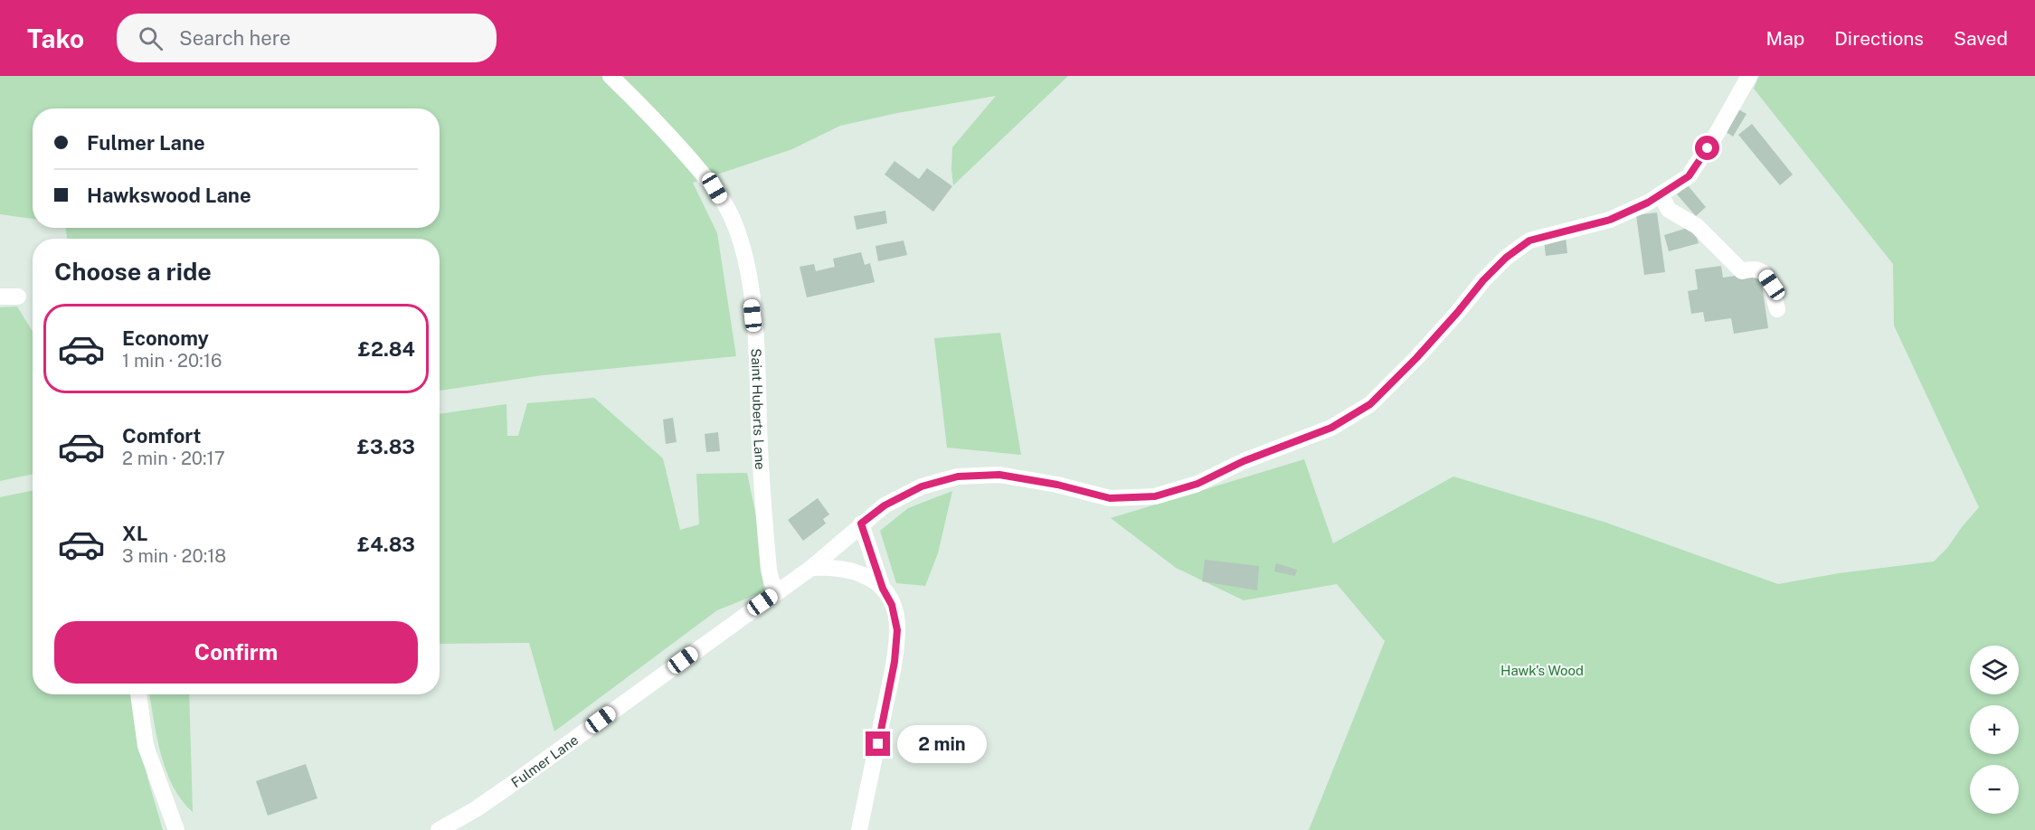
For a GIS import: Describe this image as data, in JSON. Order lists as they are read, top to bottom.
{
  "streets": {
    "street": ["Saint Huberts Lane", "Fulmer Lane"]
  },
  "crossings": [
    ["Saint Huberts Lane", "Fulmer Lane"]
  ],
  "parks": ["Hawk's Wood"],
  "page": {
    "header": "Tako",
    "search": "Search here",
    "nav": ["Map", "Directions", "Saved"],
    "banner": ["Fulmer Lane", "Hawkswood Lane"],
    "heading": "Choose a ride",
    "list": [
      {
        "name": "Economy",
        "note": "1 min · 20:16",
        "value": "£2.84"
      },
      {
        "name": "Comfort",
        "note": "2 min · 20:17",
        "value": "£3.83"
      },
      {
        "name": "XL",
        "note": "3 min · 20:18",
        "value": "£4.83"
      }
    ],
    "buttons": "Confirm",
    "map_buttons": ["+", "−"],
    "bubble": "2 min"
  }
}
